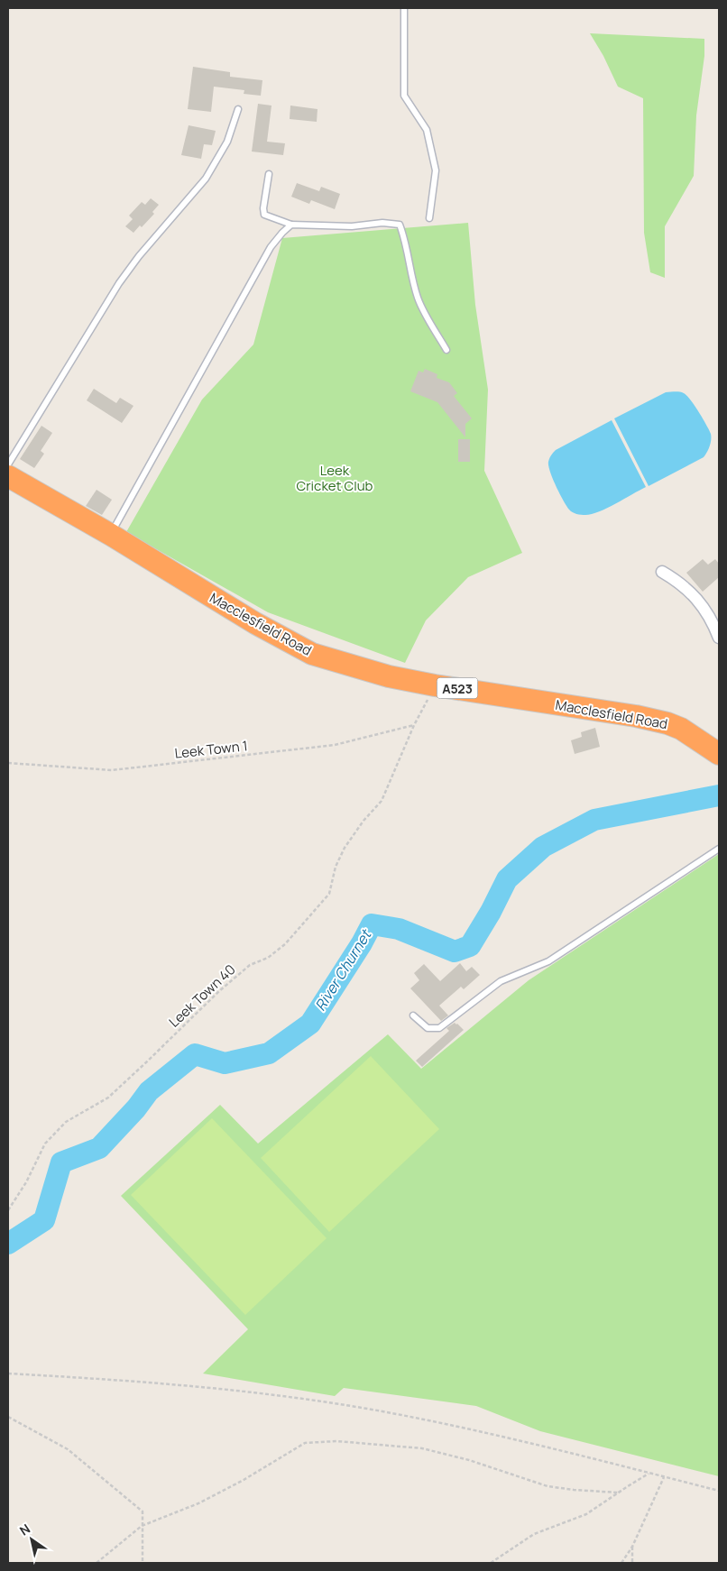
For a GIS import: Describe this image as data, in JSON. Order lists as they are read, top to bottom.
{
  "streets": {
    "highway": ["Macclesfield Road", "A523"],
    "path": ["Leek Town 1", "Leek Town 40"]
  },
  "crossings": [
    ["Macclesfield Road", "Leek Town 40"],
    ["Leek Town 1", "Leek Town 40"]
  ],
  "water": ["River Churnet"],
  "parks": ["Leek Cricket Club"],
  "north": "top left"
}
